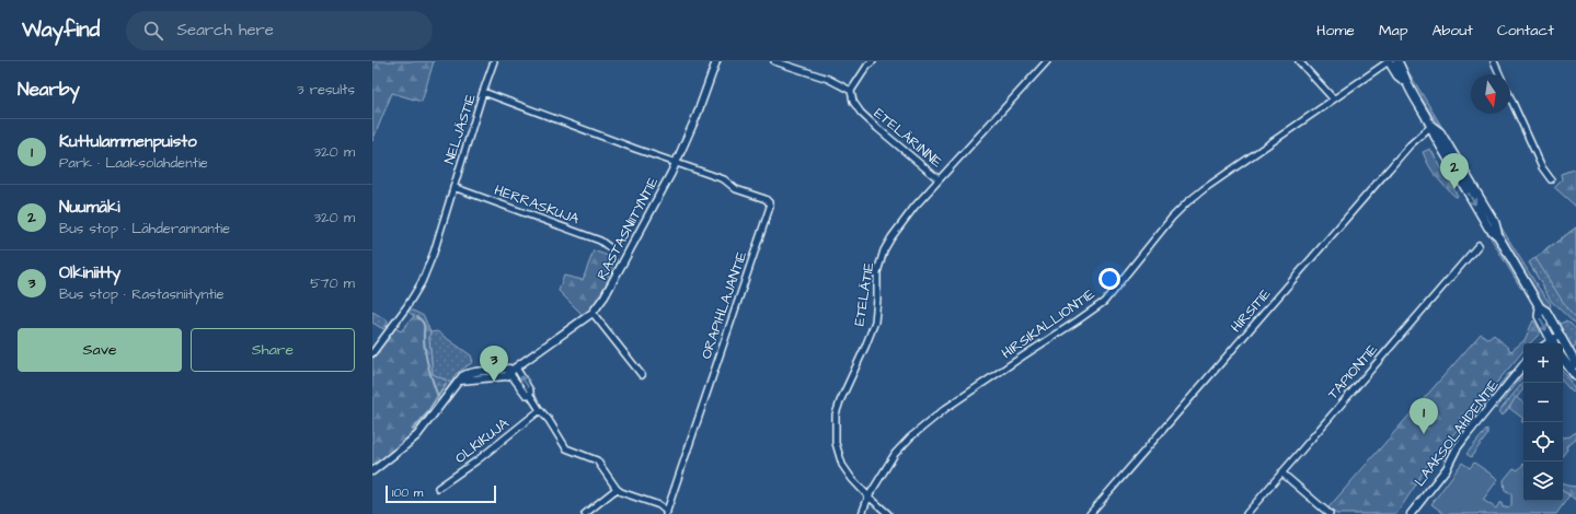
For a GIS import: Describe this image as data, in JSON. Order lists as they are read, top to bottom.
{
  "streets": {
    "street": [
      "NELJÄSTIE",
      "ETELÄRINNE",
      "HERRASKUJA",
      "RASTASNIITYNTIE",
      "ETELÄTIE",
      "ORAPIHLAJANTIE",
      "HIRSITIE",
      "HIRSIKALLIONTIE",
      "TAPIONTIE",
      "LAAKSOLAHDENTIE",
      "OLKIKUJA"
    ]
  },
  "crossings": [
    ["NELJÄSTIE", "HERRASKUJA"],
    ["NELJÄSTIE", "RASTASNIITYNTIE"],
    ["NELJÄSTIE", "ORAPIHLAJANTIE"],
    ["ETELÄRINNE", "ETELÄTIE"],
    ["RASTASNIITYNTIE", "ORAPIHLAJANTIE"],
    ["ETELÄTIE", "HIRSIKALLIONTIE"]
  ],
  "scale_bar": "100 m",
  "north": "bottom",
  "page": {
    "header": "Wayfind",
    "search": "Search here",
    "nav": [
      "Home",
      "Map",
      "About",
      "Contact"
    ],
    "heading": ["Nearby", "3 results"],
    "list": [
      {
        "mark": "1",
        "name": "Kuttulammenpuisto",
        "note": "Park · Laaksolahdentie",
        "value": "320 m"
      },
      {
        "mark": "2",
        "name": "Nuumäki",
        "note": "Bus stop · Lähderannantie",
        "value": "320 m"
      },
      {
        "mark": "3",
        "name": "Olkiniitty",
        "note": "Bus stop · Rastasniityntie",
        "value": "570 m"
      }
    ],
    "pins": ["2", "3", "1"],
    "buttons": ["Save", "Share"],
    "map_buttons": ["+", "−"],
    "scale": "100 m"
  }
}
